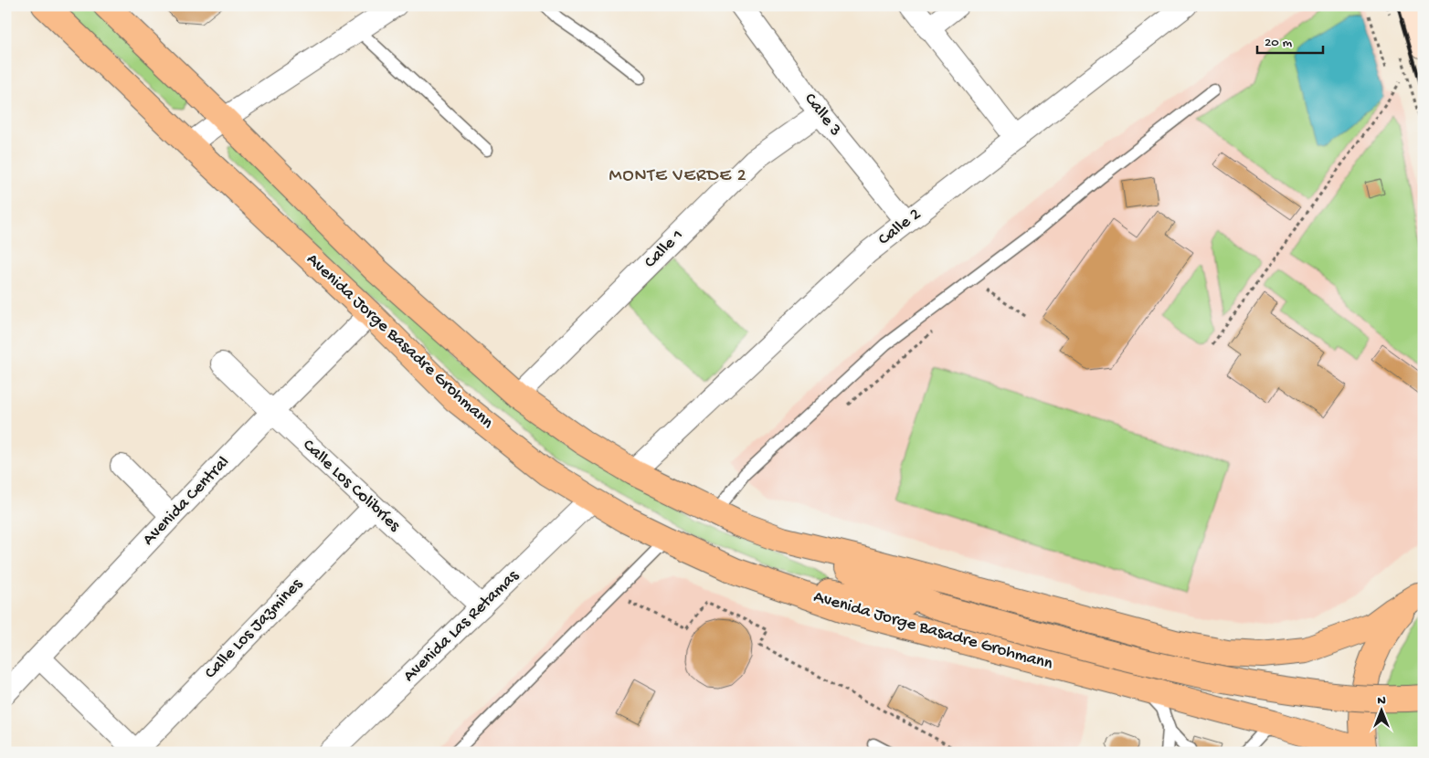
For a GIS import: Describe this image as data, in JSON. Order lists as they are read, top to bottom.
{
  "streets": {
    "highway": ["Avenida Jorge Basadre Grohmann"],
    "street": [
      "Calle 3",
      "Calle 2",
      "Calle 1",
      "Calle Los Colibríes",
      "Avenida Central",
      "Avenida Las Retamas",
      "Calle Los Jazmines"
    ]
  },
  "crossings": [
    ["Calle 3", "Calle 2"],
    ["Calle 3", "Calle 1"],
    ["Avenida Jorge Basadre Grohmann", "Avenida Central"],
    ["Avenida Jorge Basadre Grohmann", "Avenida Las Retamas"],
    ["Calle Los Colibríes", "Avenida Central"],
    ["Calle Los Colibríes", "Avenida Las Retamas"],
    ["Calle Los Colibríes", "Calle Los Jazmines"]
  ],
  "districts": ["MONTE VERDE 2"],
  "scale_bar": "20 m",
  "north": "top"
}
